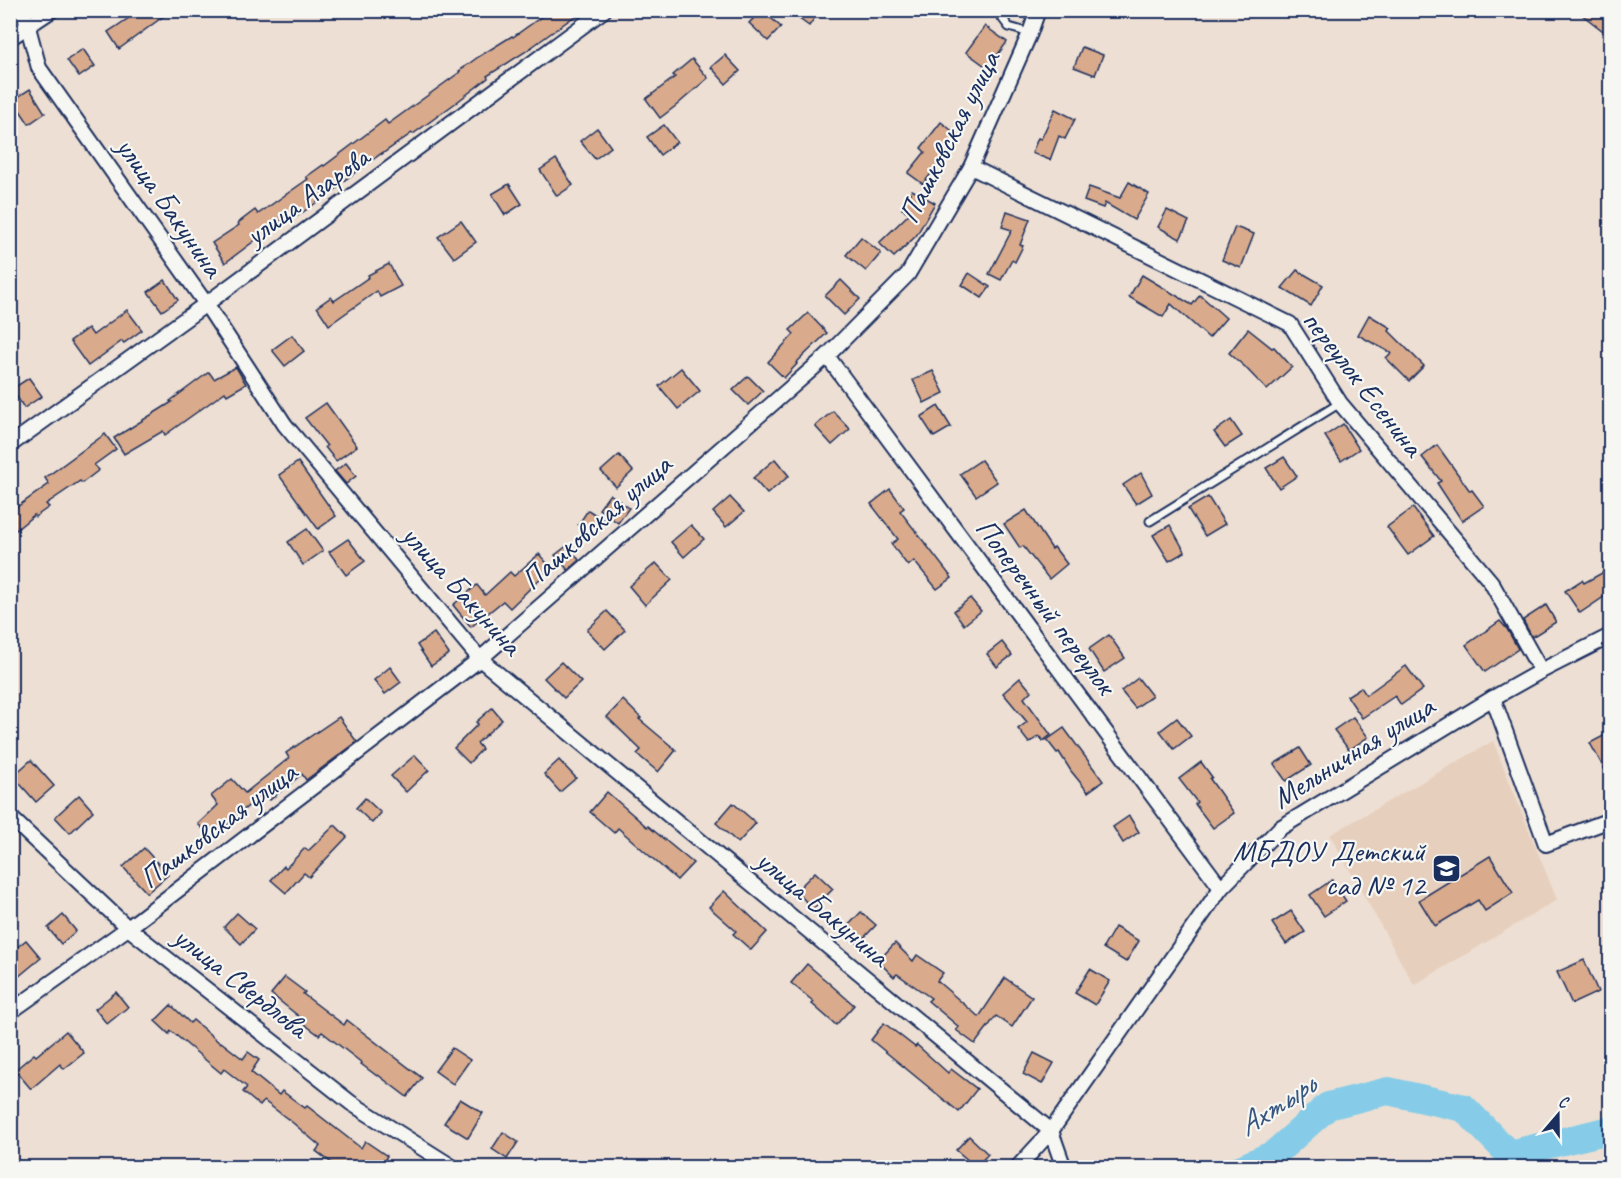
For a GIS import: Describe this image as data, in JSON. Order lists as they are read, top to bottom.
{
  "streets": {
    "street": [
      "Пашковская улица",
      "улица Азарова",
      "улица Бакунина",
      "переулок Есенина",
      "Поперечный переулок",
      "Мельничная улица",
      "улица Свердлова"
    ]
  },
  "crossings": [
    ["Пашковская улица", "улица Бакунина"],
    ["Пашковская улица", "переулок Есенина"],
    ["Пашковская улица", "Поперечный переулок"],
    ["Пашковская улица", "улица Свердлова"],
    ["улица Азарова", "улица Бакунина"],
    ["улица Бакунина", "Мельничная улица"],
    ["переулок Есенина", "Мельничная улица"],
    ["Поперечный переулок", "Мельничная улица"]
  ],
  "water": ["Ахтырь"],
  "places": {
    "school or university": ["МБДОУ Детский сад № 12"]
  },
  "north": "top"
}
